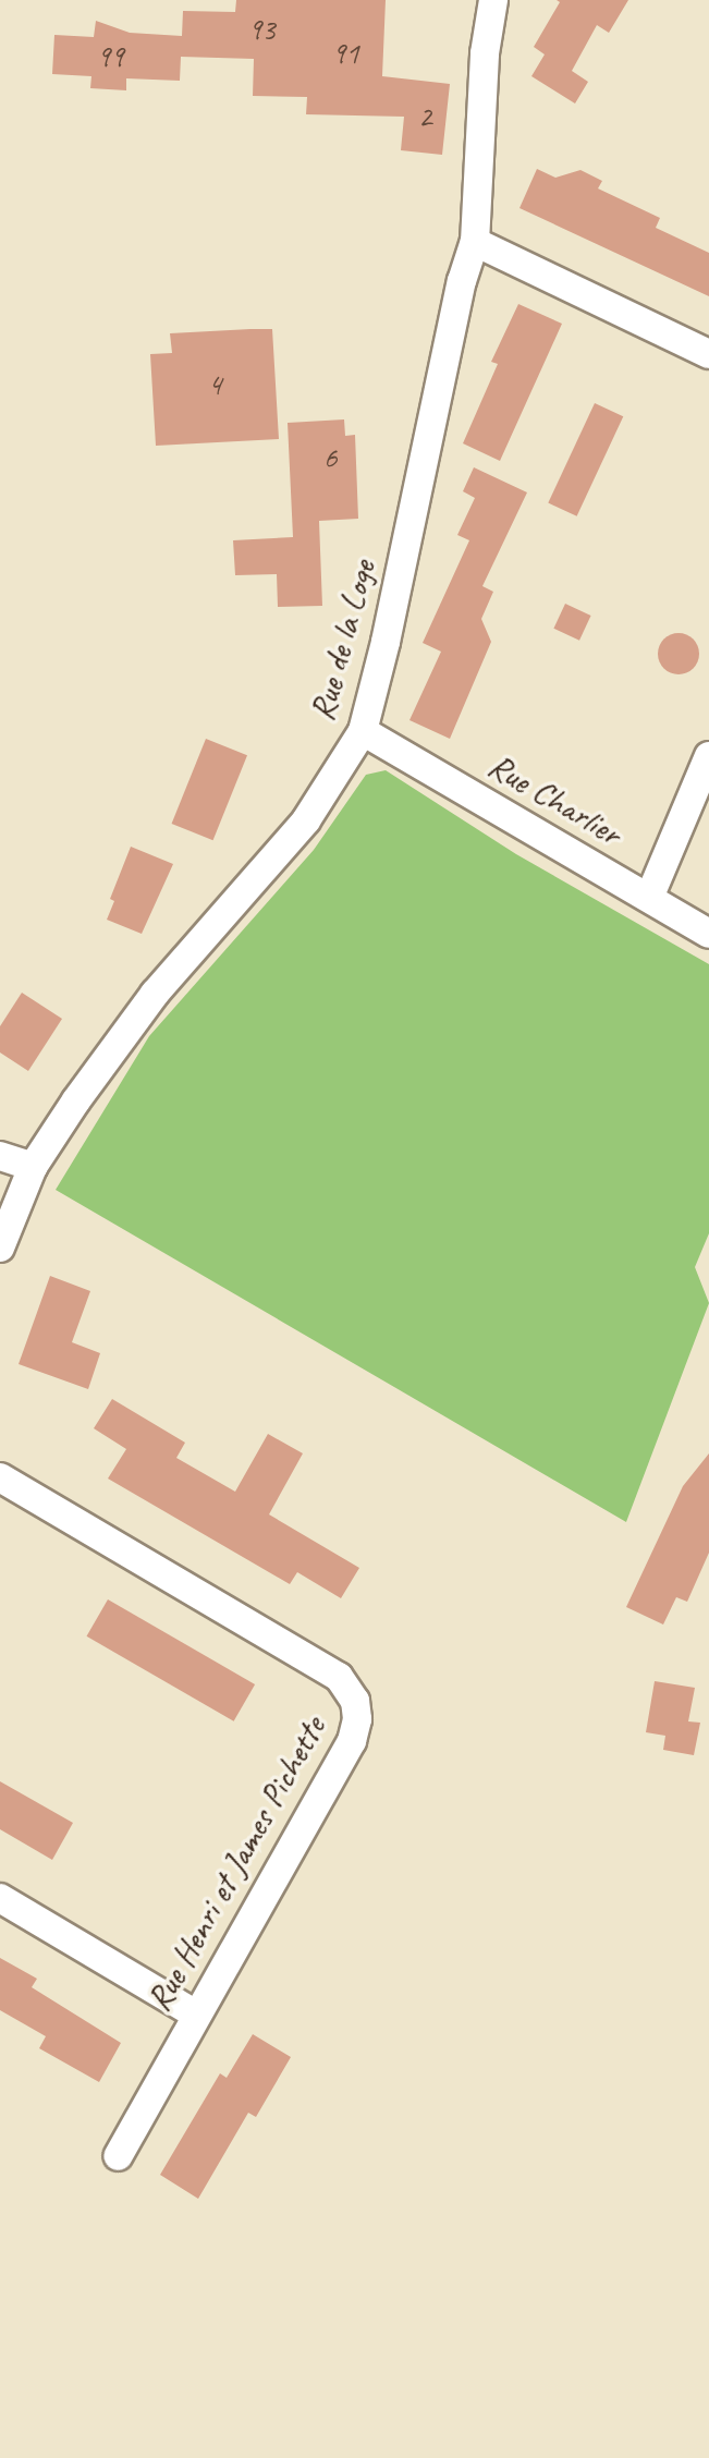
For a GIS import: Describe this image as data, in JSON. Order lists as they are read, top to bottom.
{
  "streets": {
    "street": ["Rue de la Loge", "Rue Charlier", "Rue Henri et James Pichette"]
  },
  "crossings": [
    ["Rue de la Loge", "Rue Charlier"]
  ],
  "house_numbers": [
    "93",
    "91",
    "99",
    "2",
    "4",
    "6"
  ]
}
